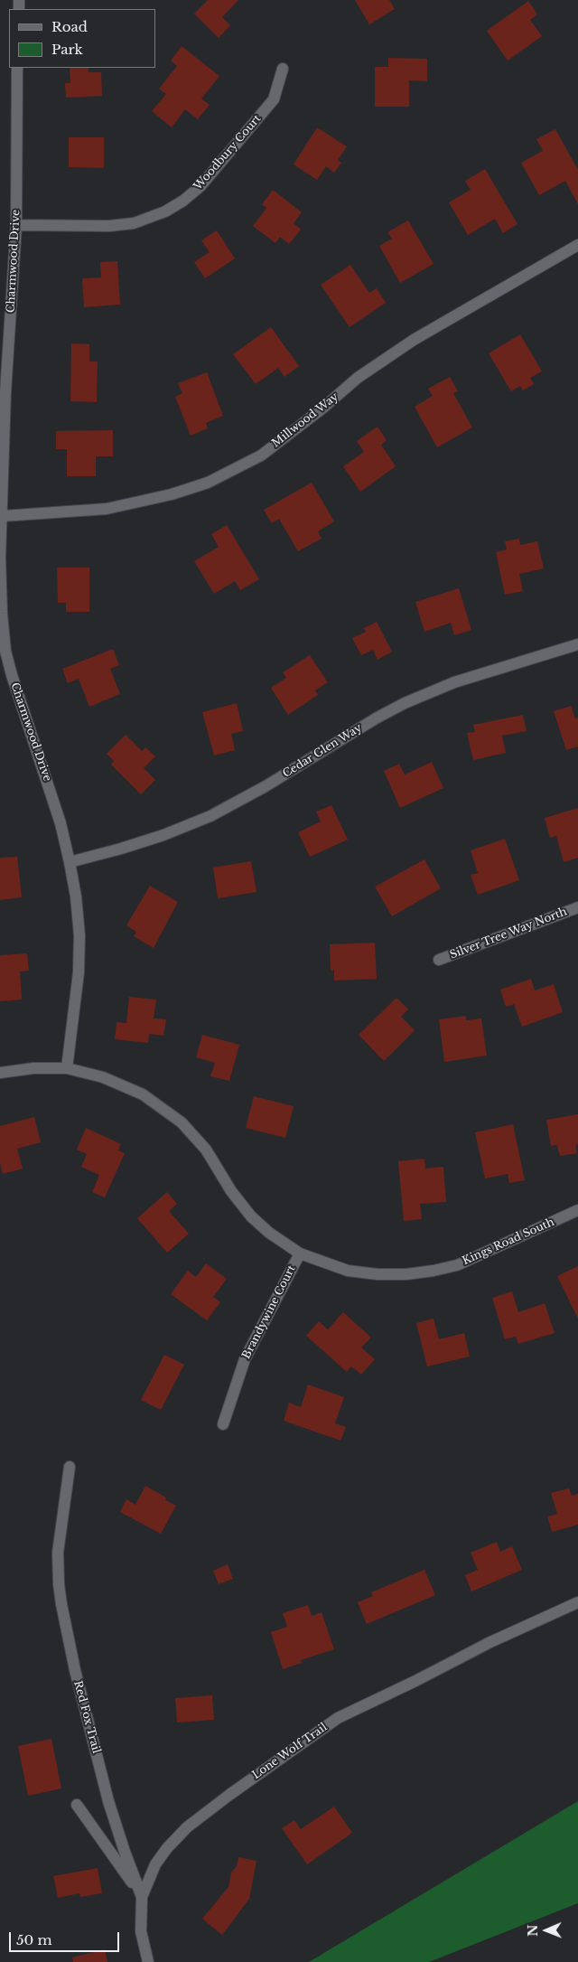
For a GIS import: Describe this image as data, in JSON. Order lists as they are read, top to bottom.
{
  "streets": {
    "street": [
      "Woodbury Court",
      "Charmwood Drive",
      "Millwood Way",
      "Cedar Glen Way",
      "Silver Tree Way North",
      "Kings Road South",
      "Brandywine Court",
      "Red Fox Trail",
      "Lone Wolf Trail"
    ]
  },
  "crossings": [
    ["Woodbury Court", "Charmwood Drive"],
    ["Charmwood Drive", "Millwood Way"],
    ["Charmwood Drive", "Cedar Glen Way"],
    ["Charmwood Drive", "Kings Road South"],
    ["Kings Road South", "Brandywine Court"],
    ["Red Fox Trail", "Lone Wolf Trail"]
  ],
  "legend": ["Road", "Park"],
  "scale_bar": "50 m",
  "north": "left"
}
